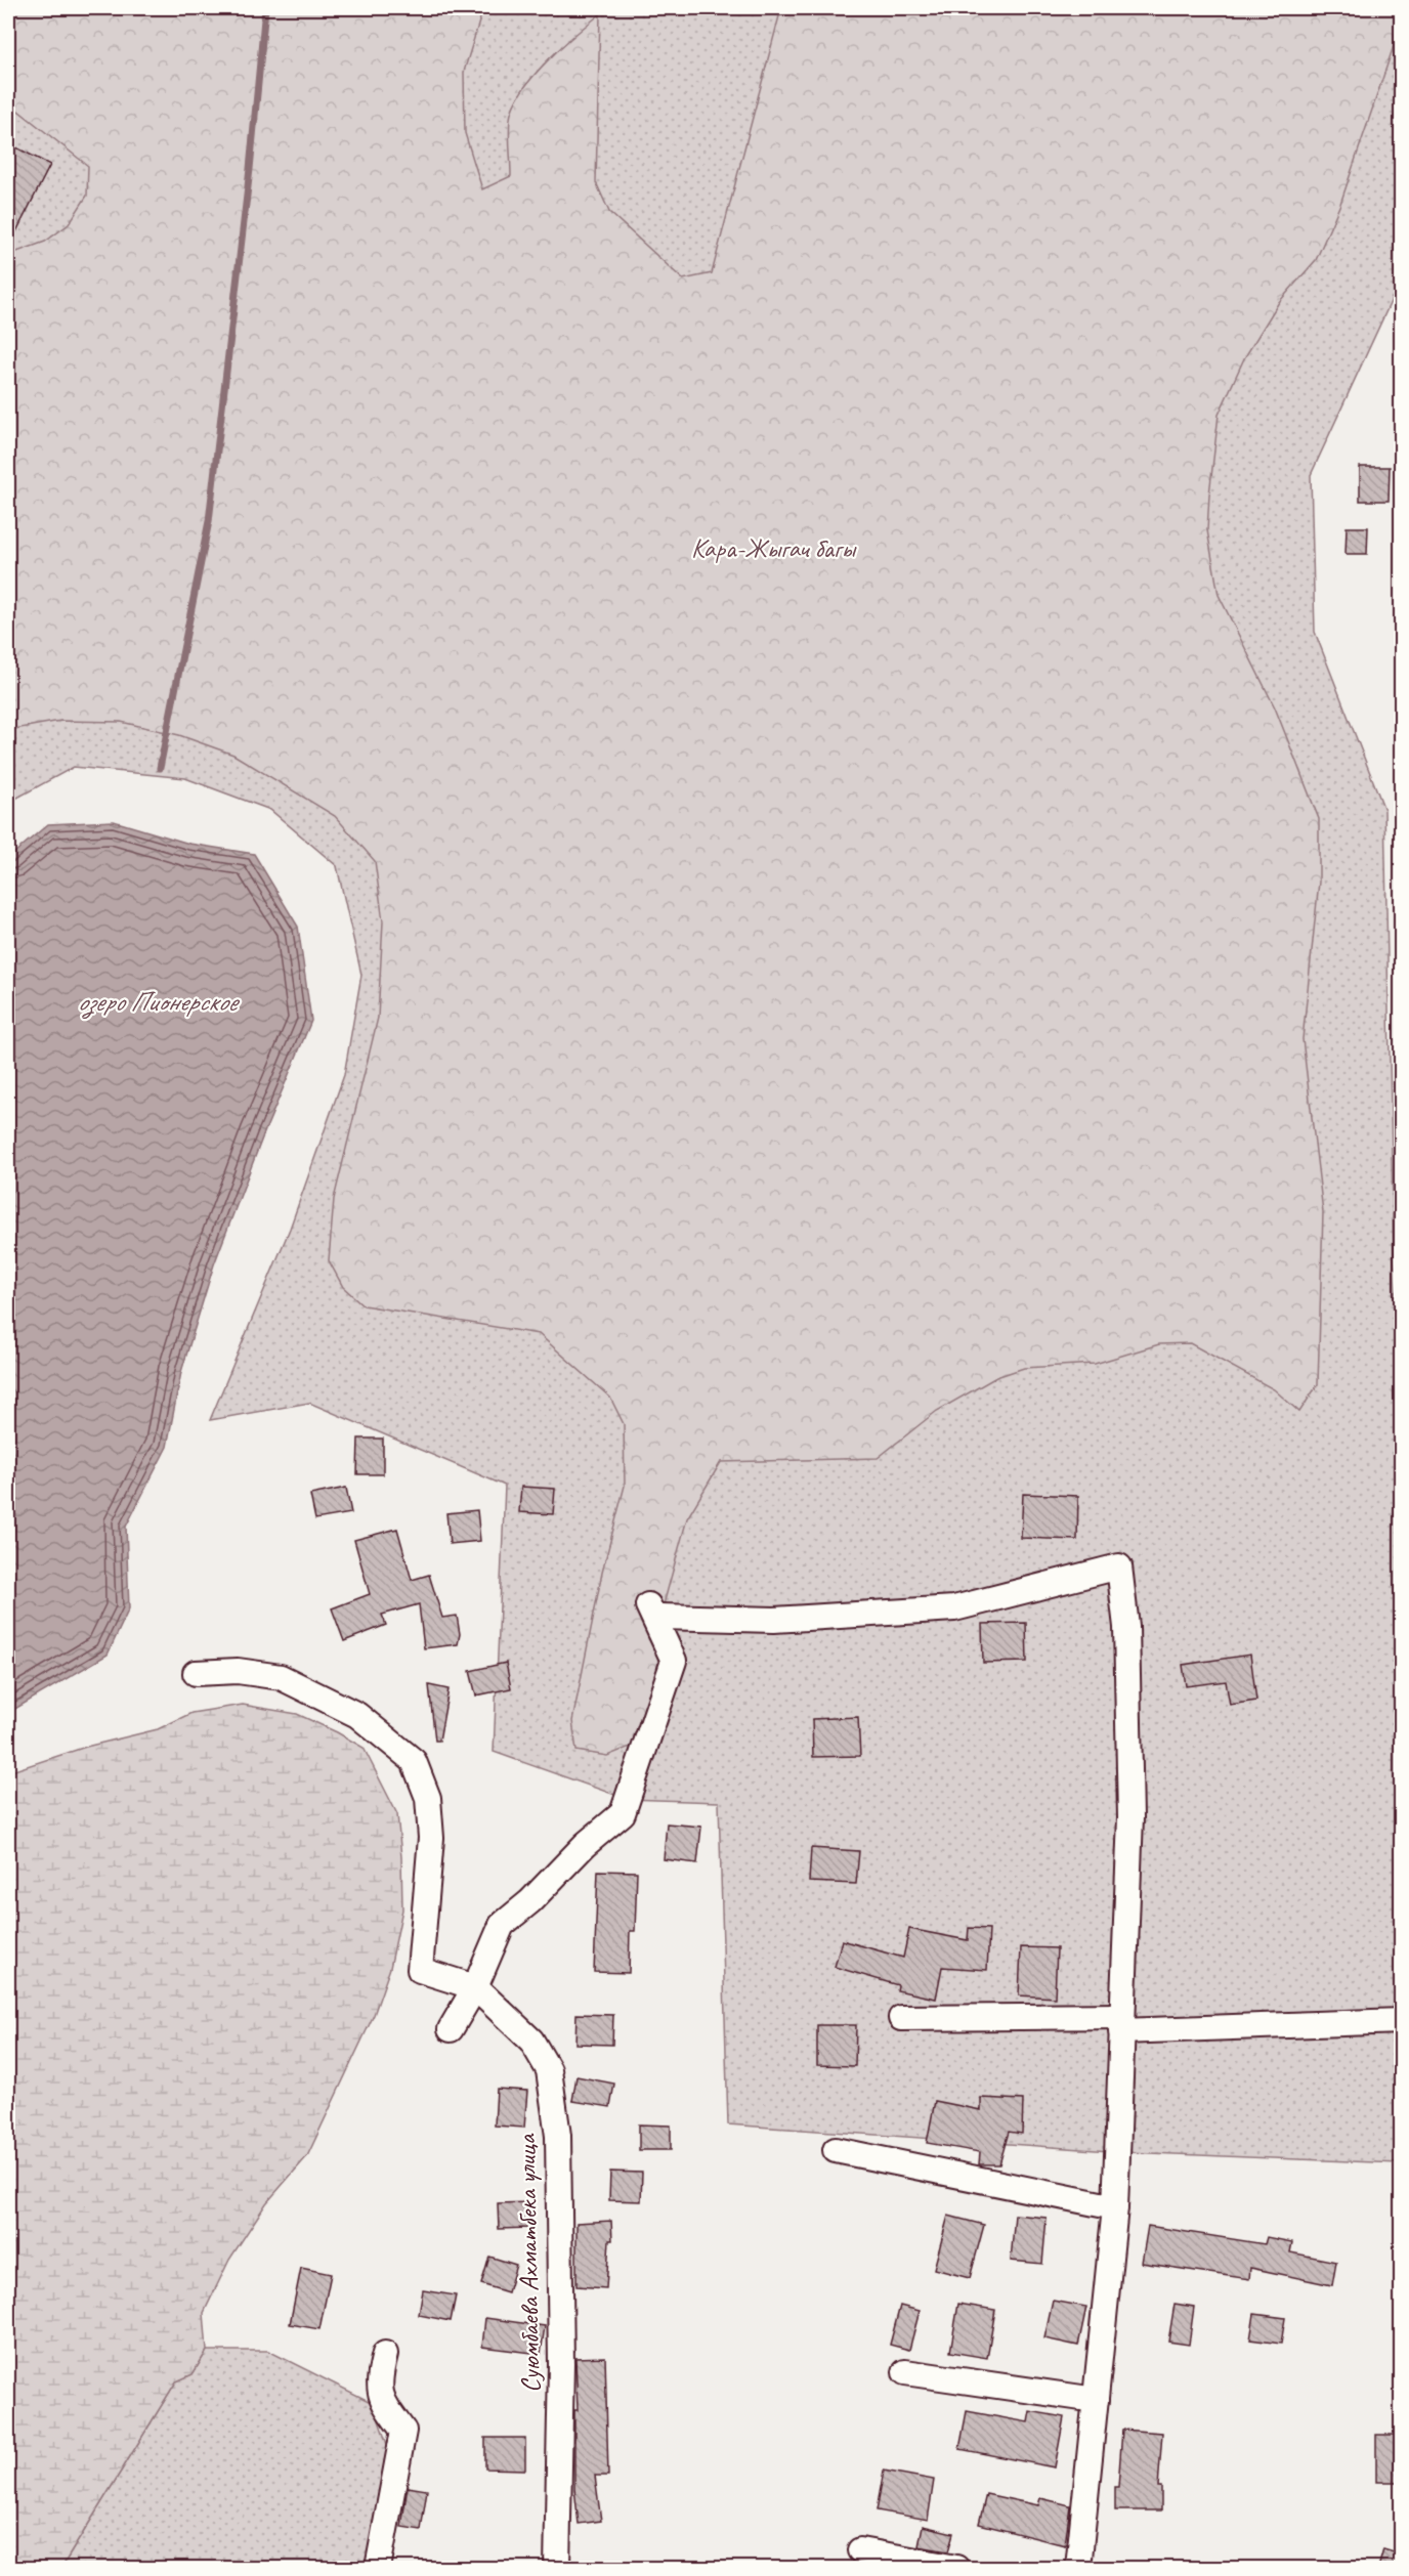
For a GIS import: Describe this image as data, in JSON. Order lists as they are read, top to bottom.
{
  "streets": {
    "street": ["Суюмбаева Ахматбека улица"]
  },
  "water": ["озеро Пионерское"],
  "parks": ["Кара-Жыгач багы"]
}
